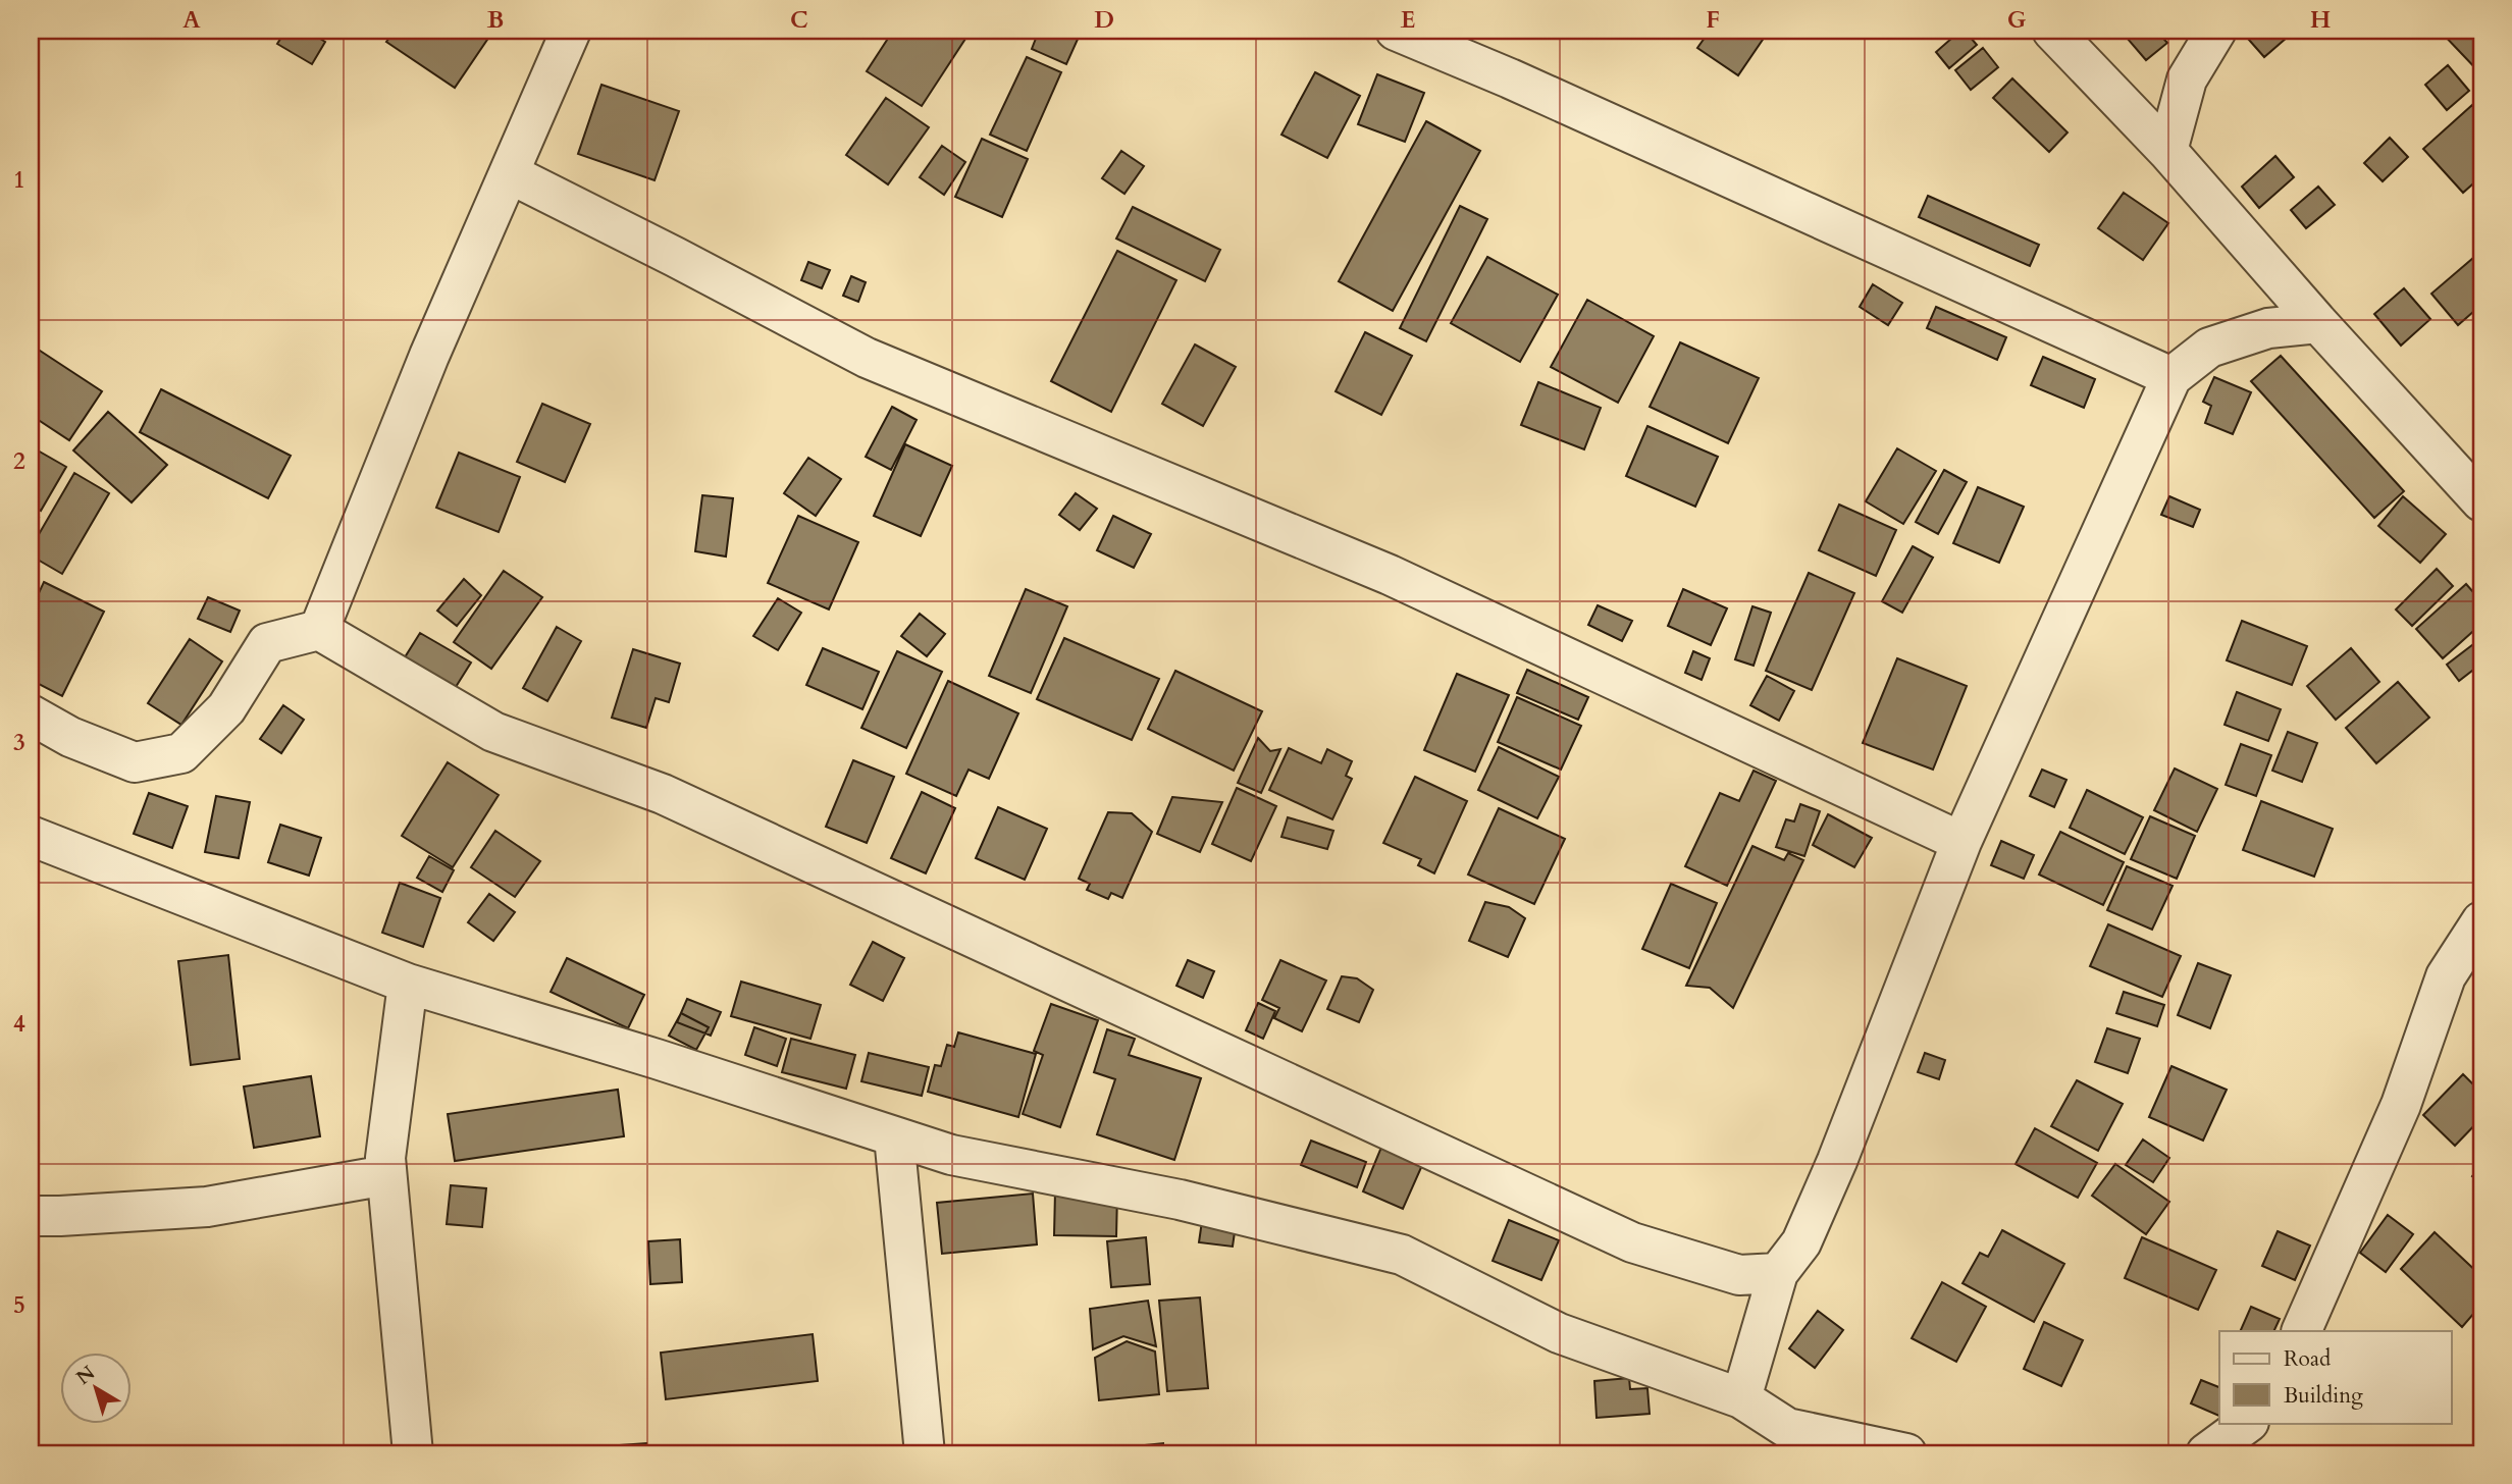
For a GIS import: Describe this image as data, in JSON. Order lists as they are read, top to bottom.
{
  "legend": ["Road", "Building"],
  "north": "top left",
  "grid": {
    "columns": [
      "A",
      "B",
      "C",
      "D",
      "E",
      "F",
      "G",
      "H"
    ],
    "rows": [
      "1",
      "2",
      "3",
      "4",
      "5"
    ]
  }
}
